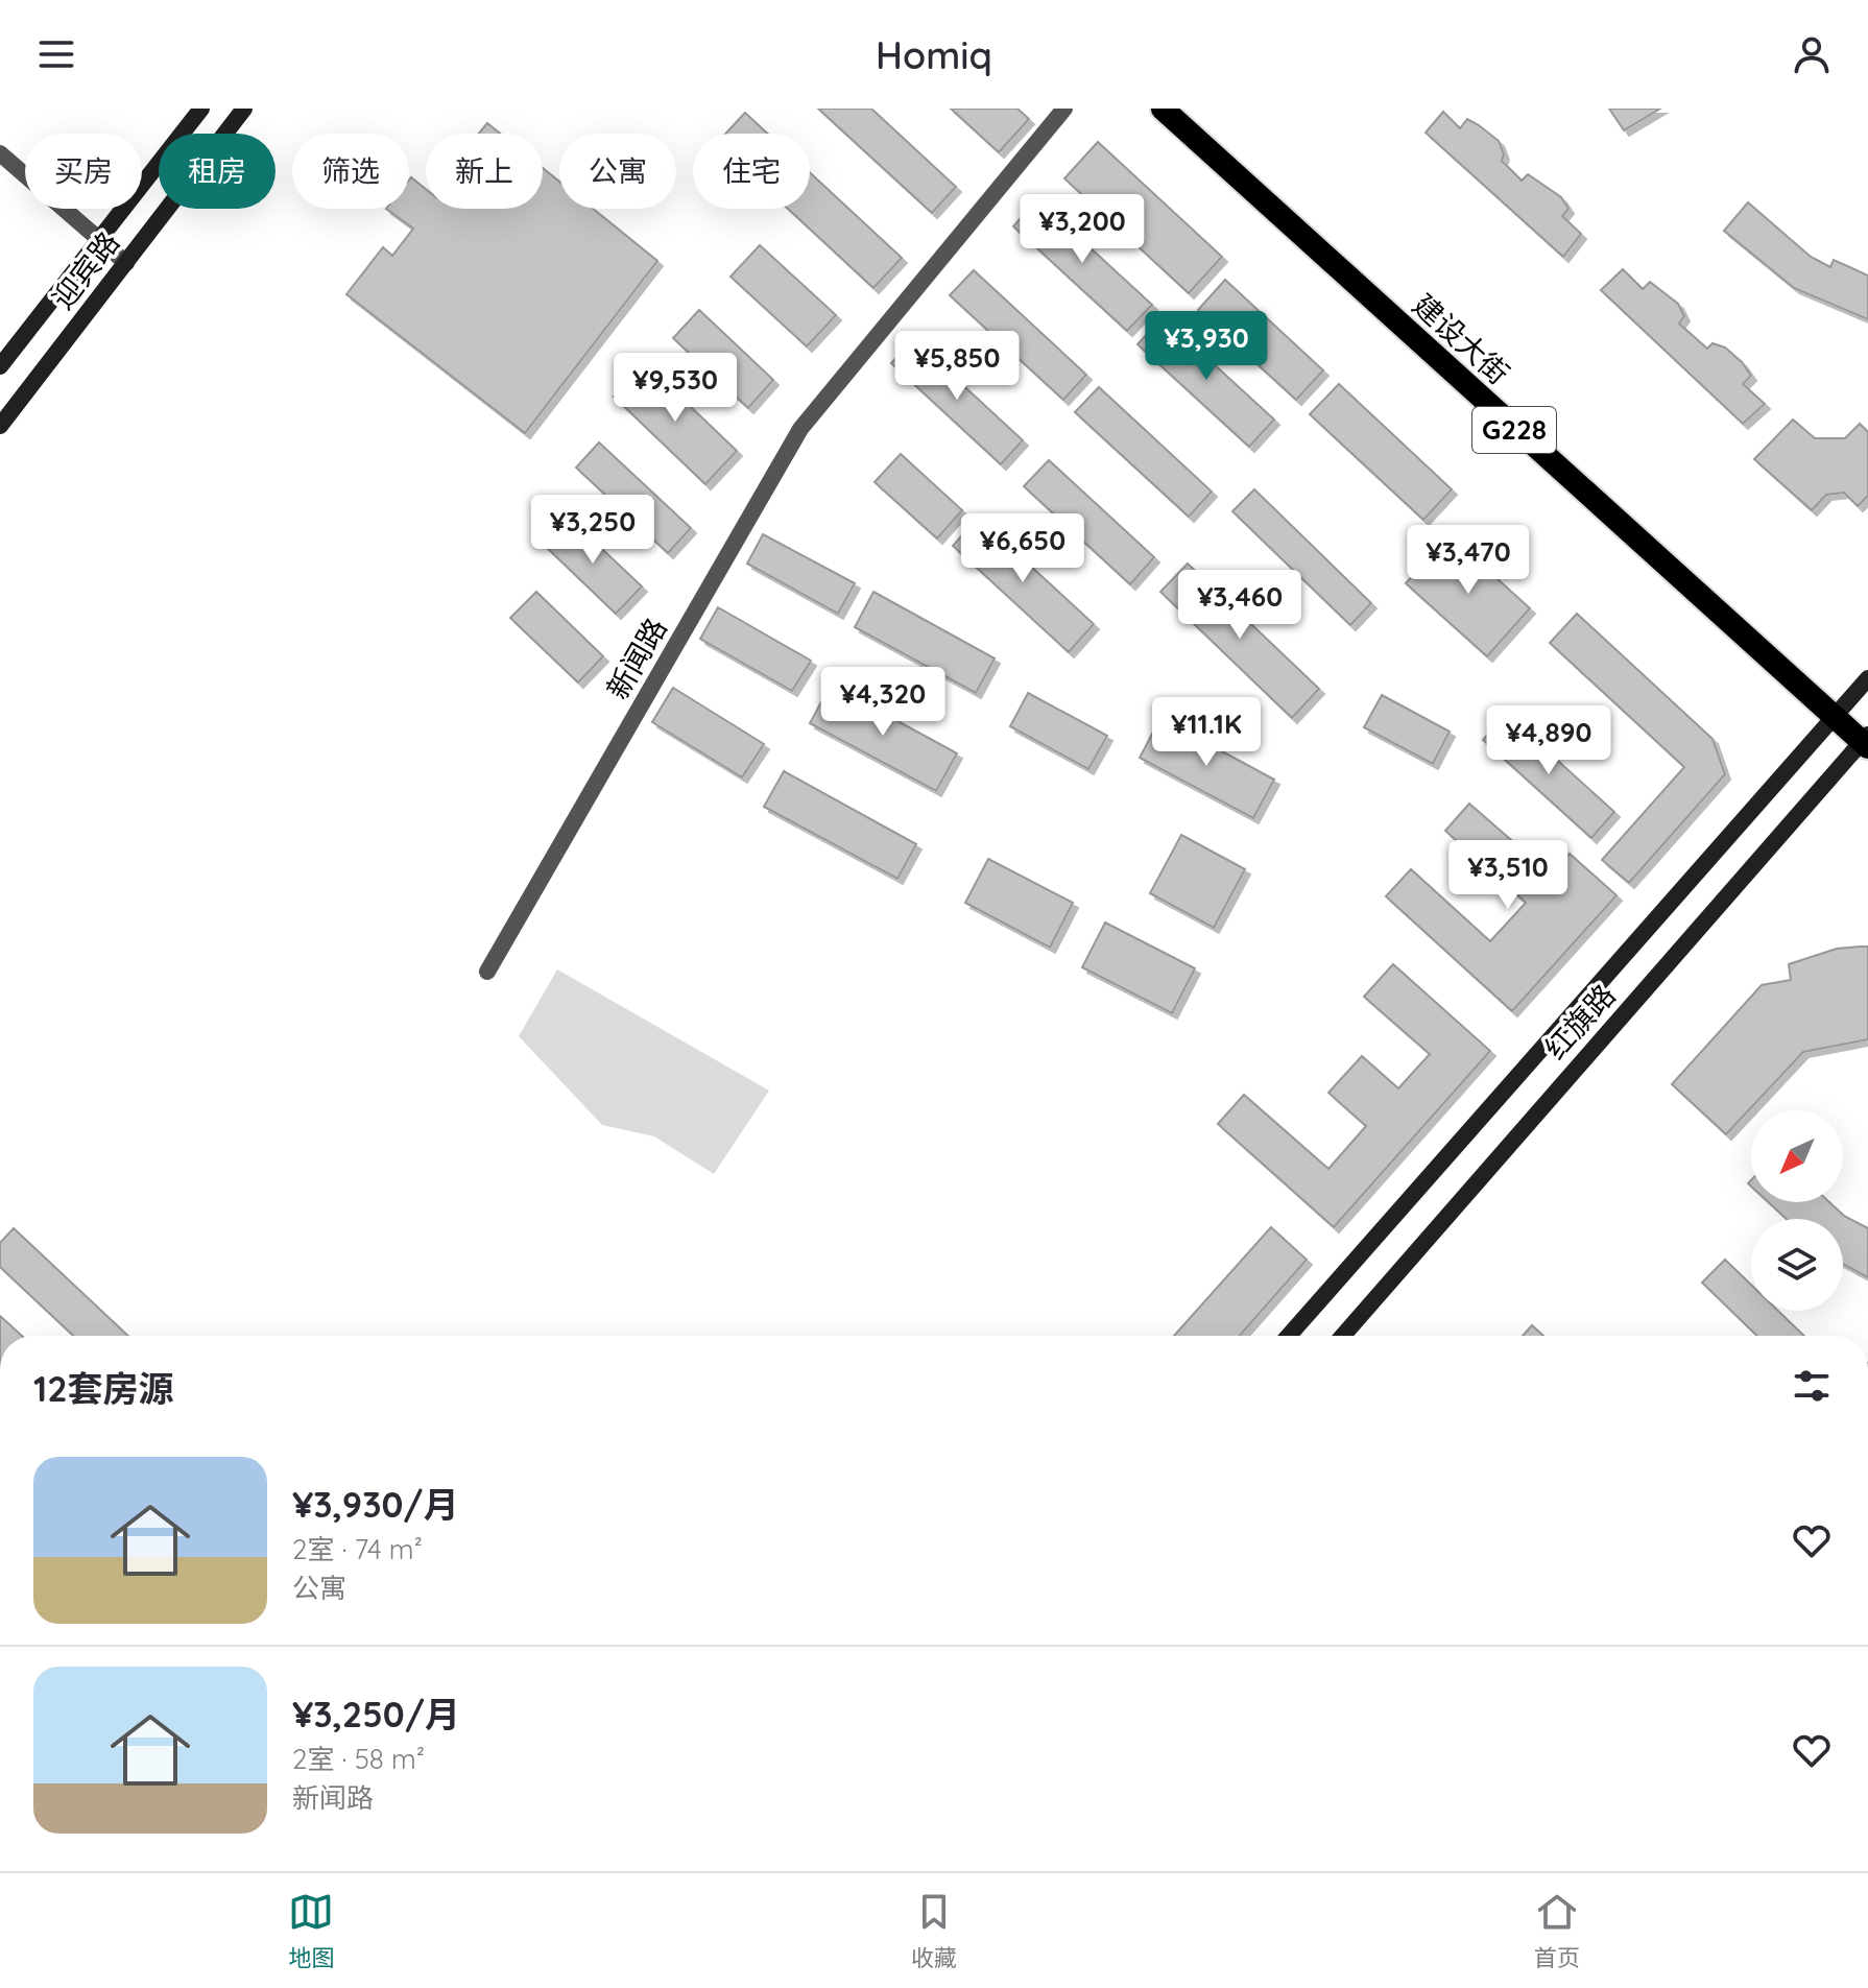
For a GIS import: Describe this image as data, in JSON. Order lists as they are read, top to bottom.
{
  "streets": {
    "highway": ["建设大街", "G228"],
    "main road": ["迎宾路", "红旗路"],
    "street": ["新闻路"]
  },
  "crossings": [
    ["建设大街", "红旗路"]
  ],
  "north": "bottom left",
  "page": {
    "header": "Homiq",
    "chip": [
      "买房",
      "租房",
      "筛选",
      "新上",
      "公寓",
      "住宅"
    ],
    "price": [
      "¥3,200",
      "¥3,930",
      "¥5,850",
      "¥9,530",
      "¥3,250",
      "¥6,650",
      "¥3,470",
      "¥3,460",
      "¥4,320",
      "¥11.1K",
      "¥4,890",
      "¥3,510"
    ],
    "heading": "12套房源",
    "list": [
      {
        "name": "¥3,930/月",
        "note": "2室 · 74 m² · 公寓"
      },
      {
        "name": "¥3,250/月",
        "note": "2室 · 58 m² · 新闻路"
      }
    ],
    "tabs": ["地图", "收藏", "首页"]
  }
}
